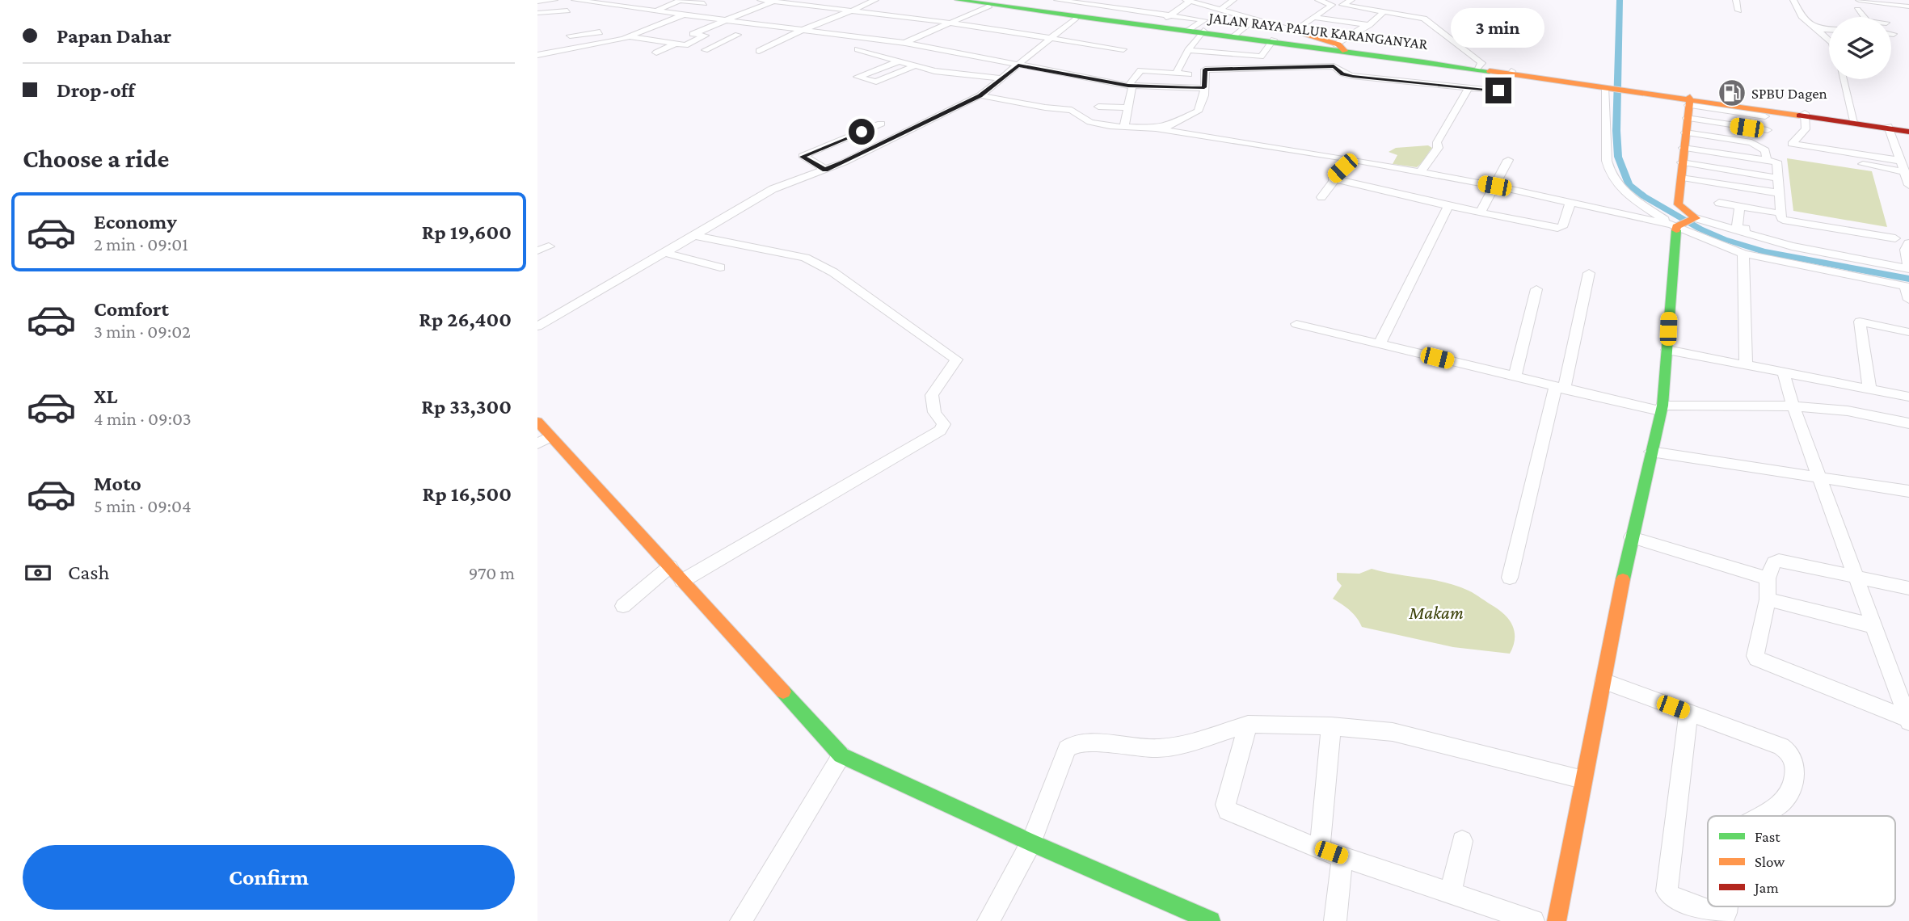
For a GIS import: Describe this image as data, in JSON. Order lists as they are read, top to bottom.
{
  "streets": {
    "street": ["JALAN RAYA PALUR KARANGANYAR"]
  },
  "parks": ["Makam"],
  "places": {
    "fuel station": ["SPBU Dagen"]
  },
  "legend": ["Fast", "Slow", "Jam"],
  "page": {
    "banner": ["Papan Dahar", "Drop-off"],
    "bubble": "3 min",
    "heading": "Choose a ride",
    "list": [
      {
        "name": "Economy",
        "note": "2 min · 09:01",
        "value": "Rp 19,600"
      },
      {
        "name": "Comfort",
        "note": "3 min · 09:02",
        "value": "Rp 26,400"
      },
      {
        "name": "XL",
        "note": "4 min · 09:03",
        "value": "Rp 33,300"
      },
      {
        "name": "Moto",
        "note": "5 min · 09:04",
        "value": "Rp 16,500"
      }
    ],
    "pay": ["Cash", "970 m"],
    "buttons": "Confirm"
  }
}
